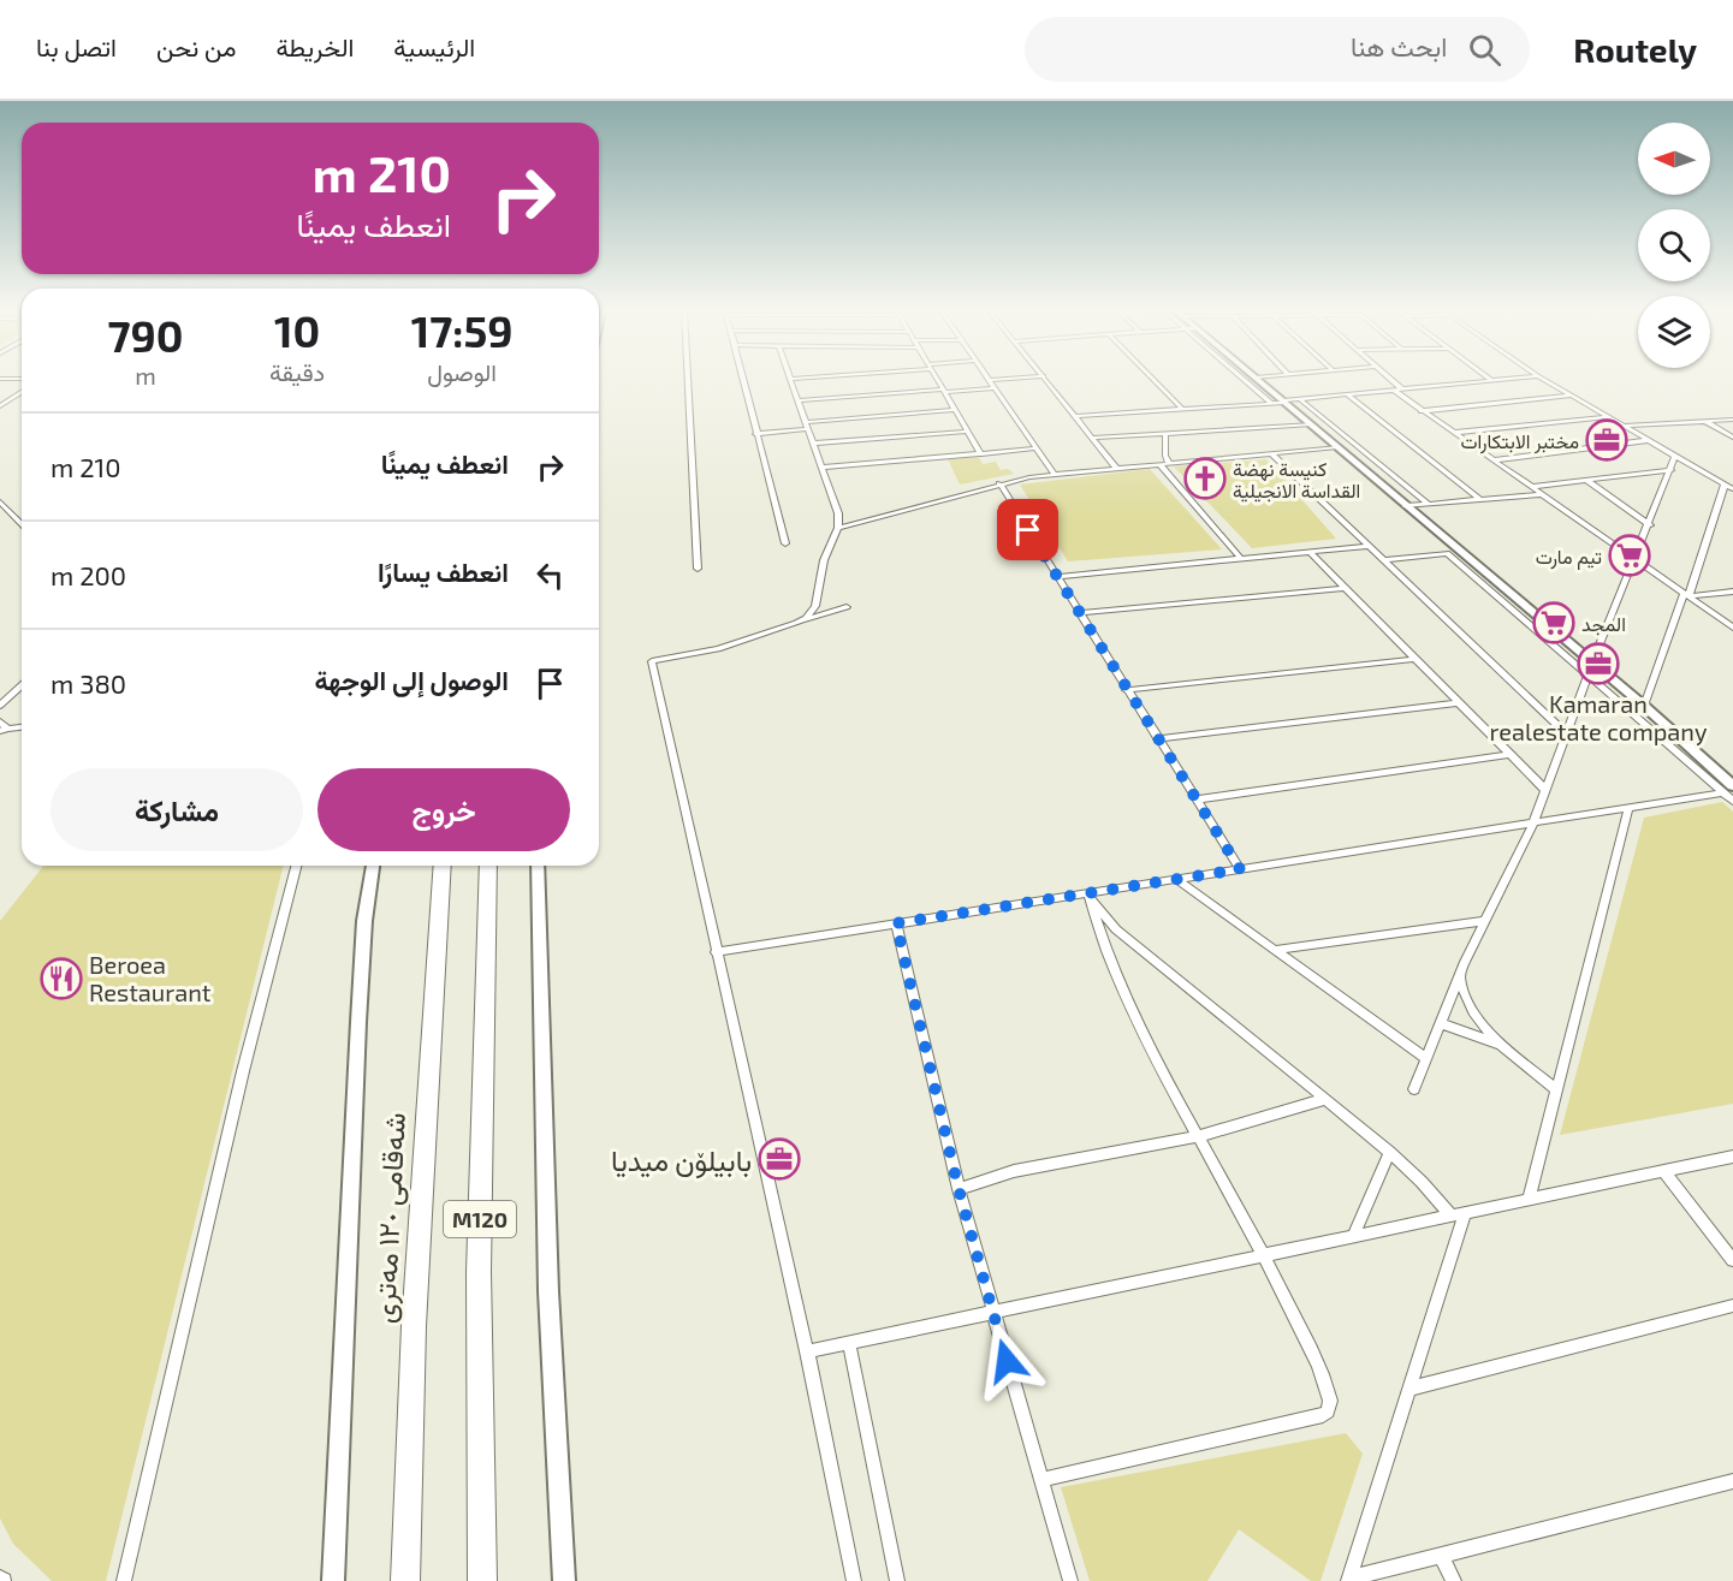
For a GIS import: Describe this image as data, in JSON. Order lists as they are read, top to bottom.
{
  "streets": {
    "highway": ["شەقامی ١٢٠ مەتری", "M120"]
  },
  "places": {
    "office": ["مختبر الابتكارات", "Kamaran realestate company", "بابیلۆن میدیا"],
    "church": ["كنيسة نهضة القداسة الانجيلية"],
    "supermarket": ["تيم مارت", "المجد"],
    "restaurant": ["Beroea Restaurant"]
  },
  "north": "left",
  "page": {
    "header": "Routely",
    "search": "ابحث هنا",
    "nav": [
      "الرئيسية",
      "الخريطة",
      "من نحن",
      "اتصل بنا"
    ],
    "turn": ["210 m", "انعطف يمينًا"],
    "eta": [
      "17:59",
      "الوصول",
      "10",
      "دقيقة",
      "790",
      "m"
    ],
    "list": [
      {
        "name": "انعطف يمينًا",
        "value": "210 m"
      },
      {
        "name": "انعطف يسارًا",
        "value": "200 m"
      },
      {
        "name": "الوصول إلى الوجهة",
        "value": "380 m"
      }
    ],
    "buttons": ["خروج", "مشاركة"]
  }
}
